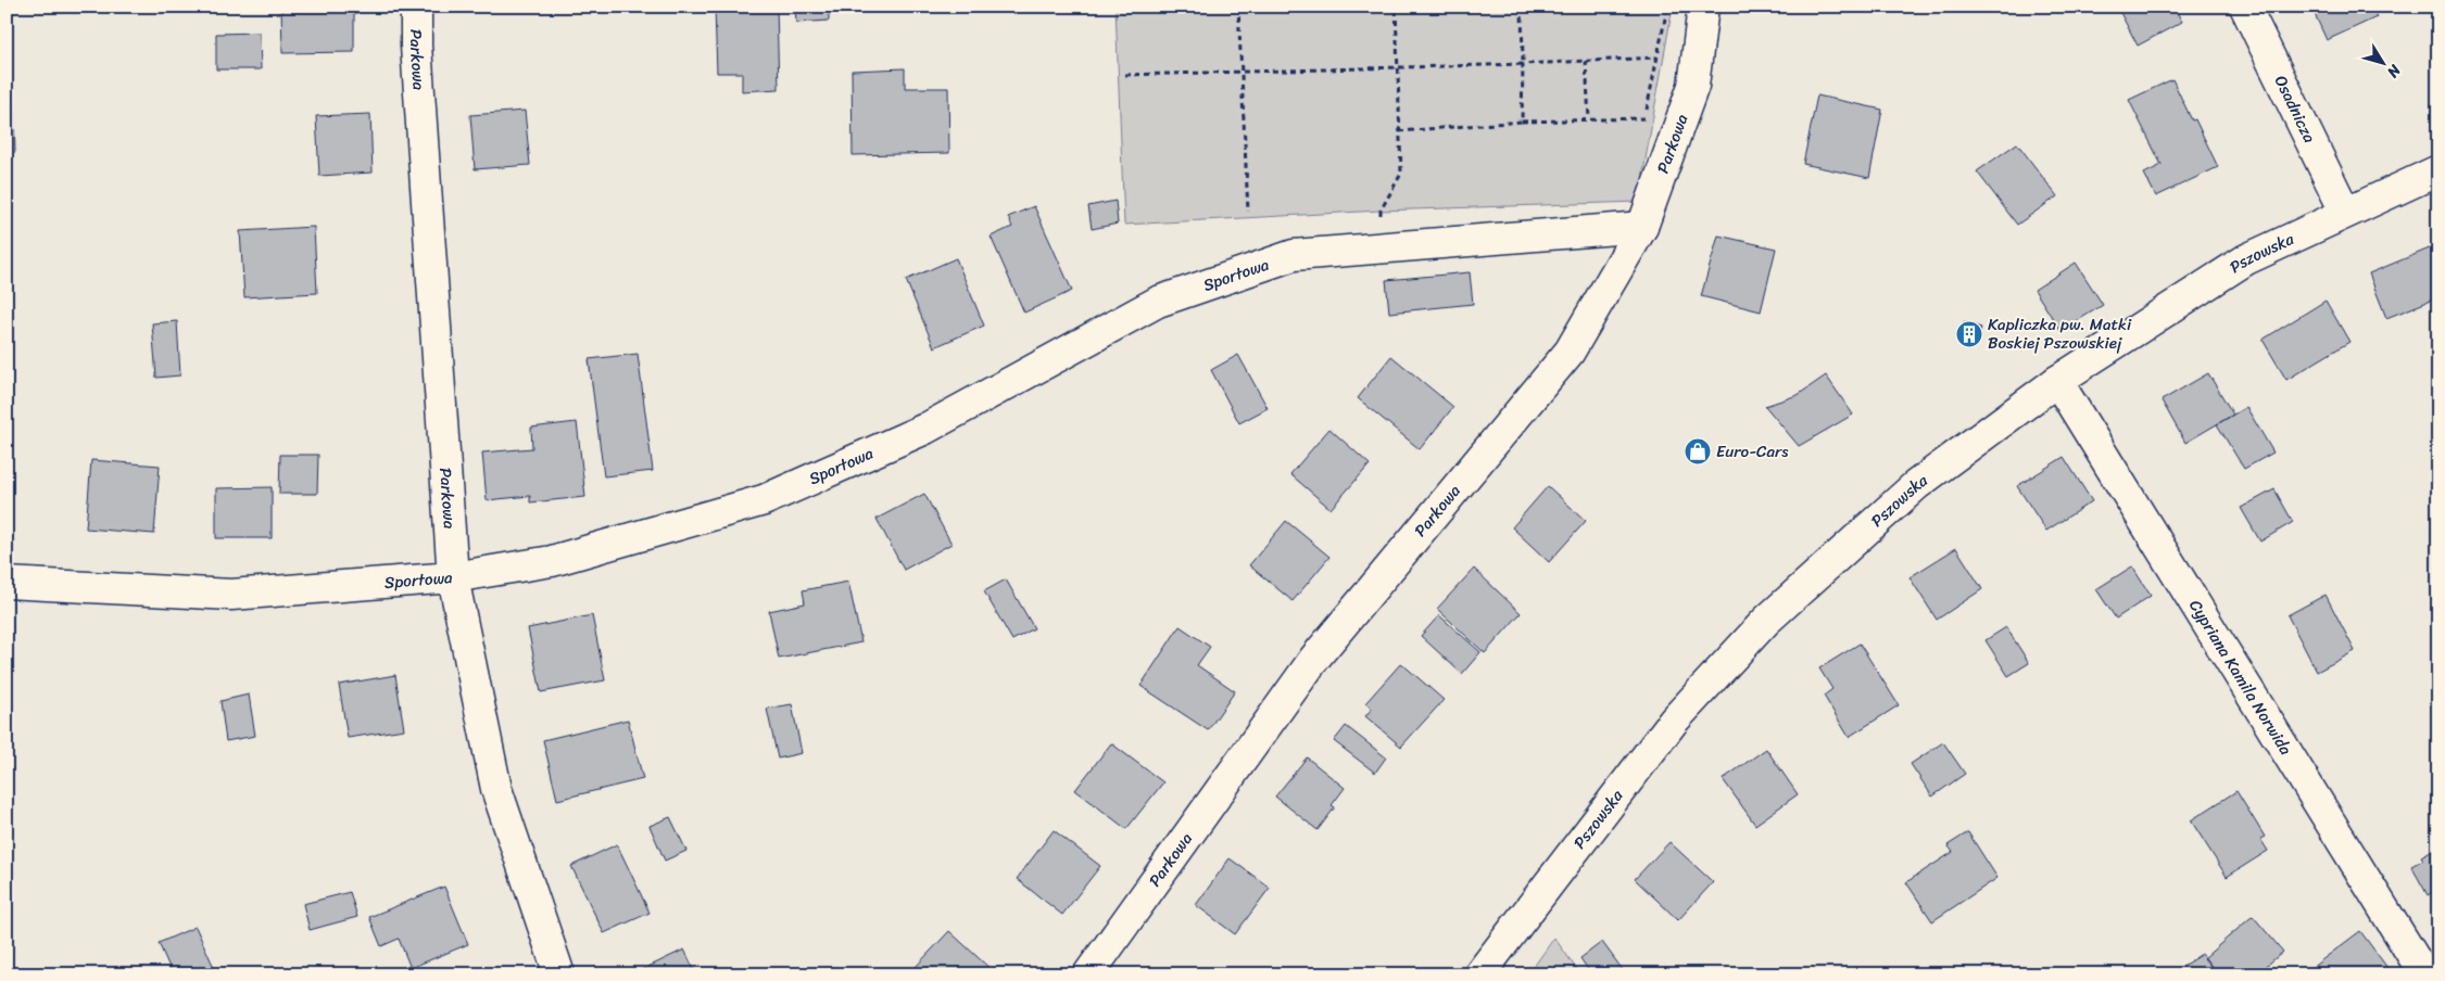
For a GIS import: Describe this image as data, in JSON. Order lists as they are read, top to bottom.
{
  "streets": {
    "street": [
      "Parkowa",
      "Osadnicza",
      "Pszowska",
      "Sportowa",
      "Cypriana Kamila Norwida"
    ]
  },
  "crossings": [
    ["Parkowa", "Sportowa"],
    ["Osadnicza", "Pszowska"],
    ["Pszowska", "Cypriana Kamila Norwida"]
  ],
  "places": {
    "building": ["Kapliczka pw. Matki Boskiej Pszowskiej"],
    "shop": ["Euro-Cars"]
  },
  "north": "bottom right"
}
